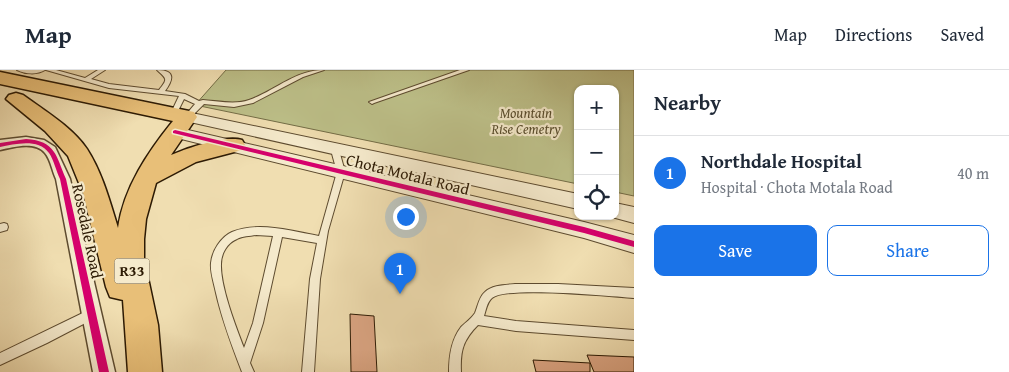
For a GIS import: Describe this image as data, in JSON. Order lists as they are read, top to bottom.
{
  "streets": {
    "main road": ["Chota Motala Road", "R33"],
    "street": ["Rosedale Road"]
  },
  "crossings": [
    ["Chota Motala Road", "R33"]
  ],
  "parks": ["Mountain Rise Cemetry"],
  "page": {
    "header": "Map",
    "nav": ["Map", "Directions", "Saved"],
    "heading": "Nearby",
    "map_buttons": ["+", "−"],
    "list": [
      {
        "mark": "1",
        "name": "Northdale Hospital",
        "note": "Hospital · Chota Motala Road",
        "value": "40 m"
      }
    ],
    "buttons": ["Save", "Share"],
    "pins": "1"
  }
}
